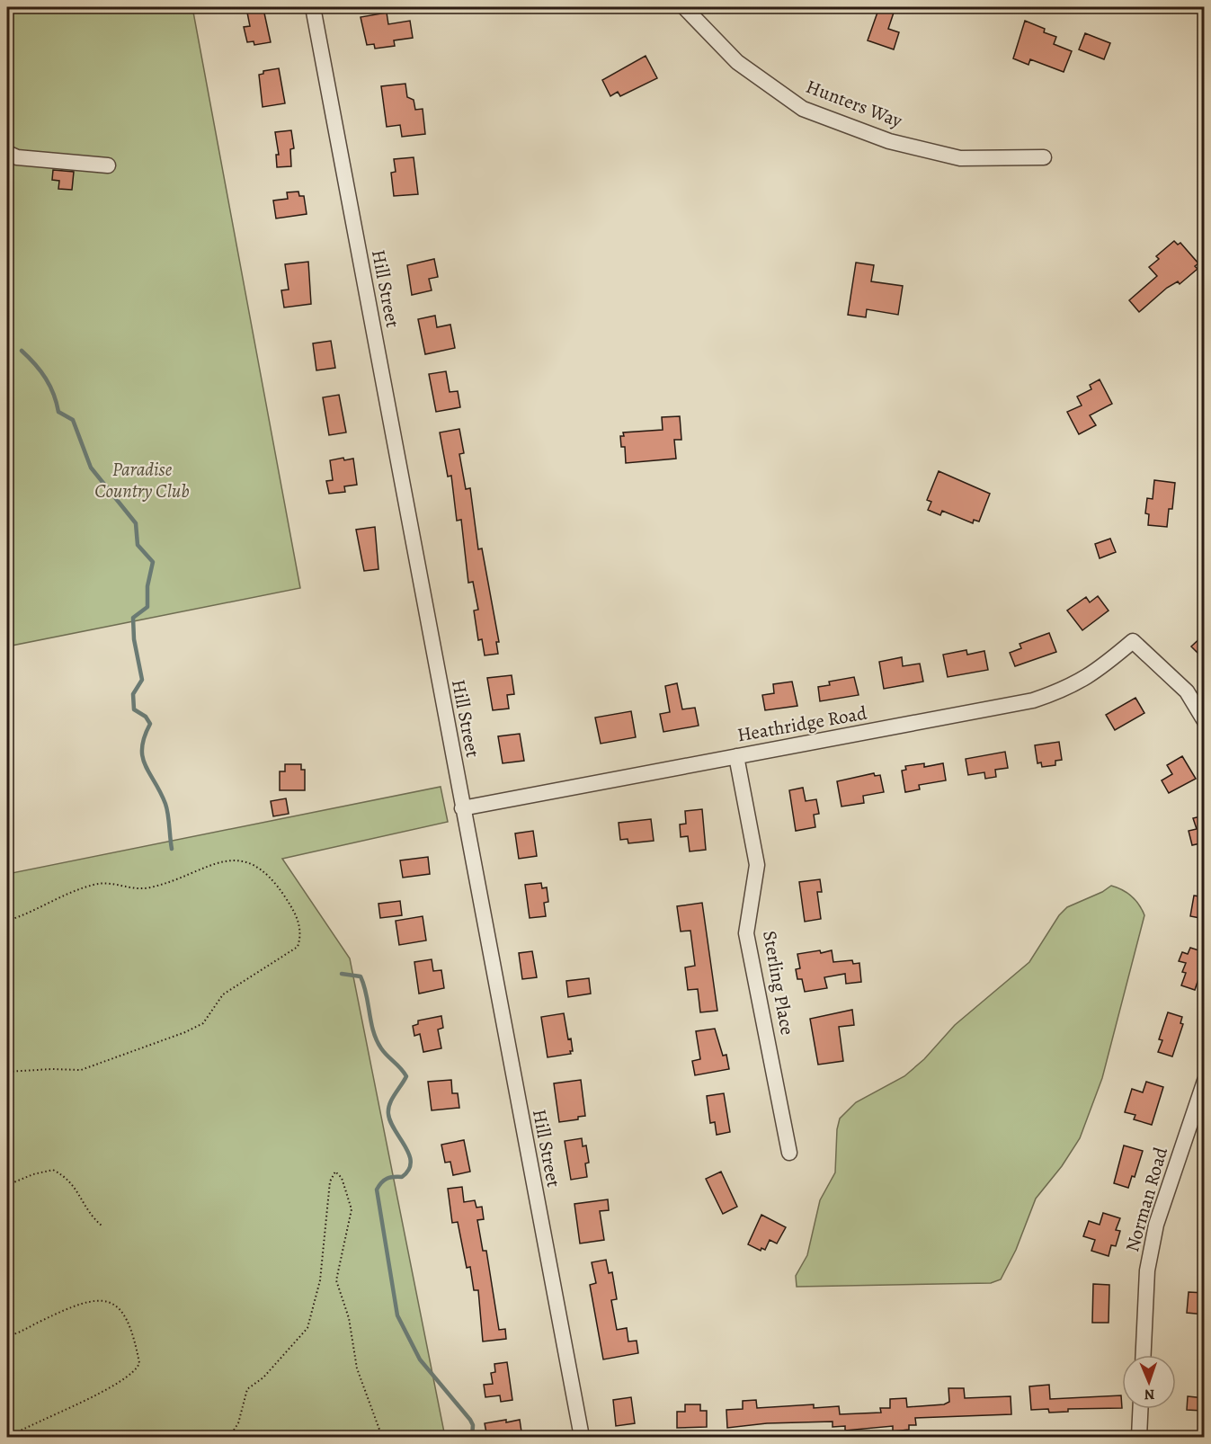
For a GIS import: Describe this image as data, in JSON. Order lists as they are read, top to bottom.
{
  "streets": {
    "street": [
      "Hunters Way",
      "Hill Street",
      "Heathridge Road",
      "Sterling Place",
      "Norman Road"
    ]
  },
  "crossings": [
    ["Hill Street", "Heathridge Road"],
    ["Heathridge Road", "Sterling Place"]
  ],
  "parks": ["Paradise Country Club"],
  "north": "bottom"
}
